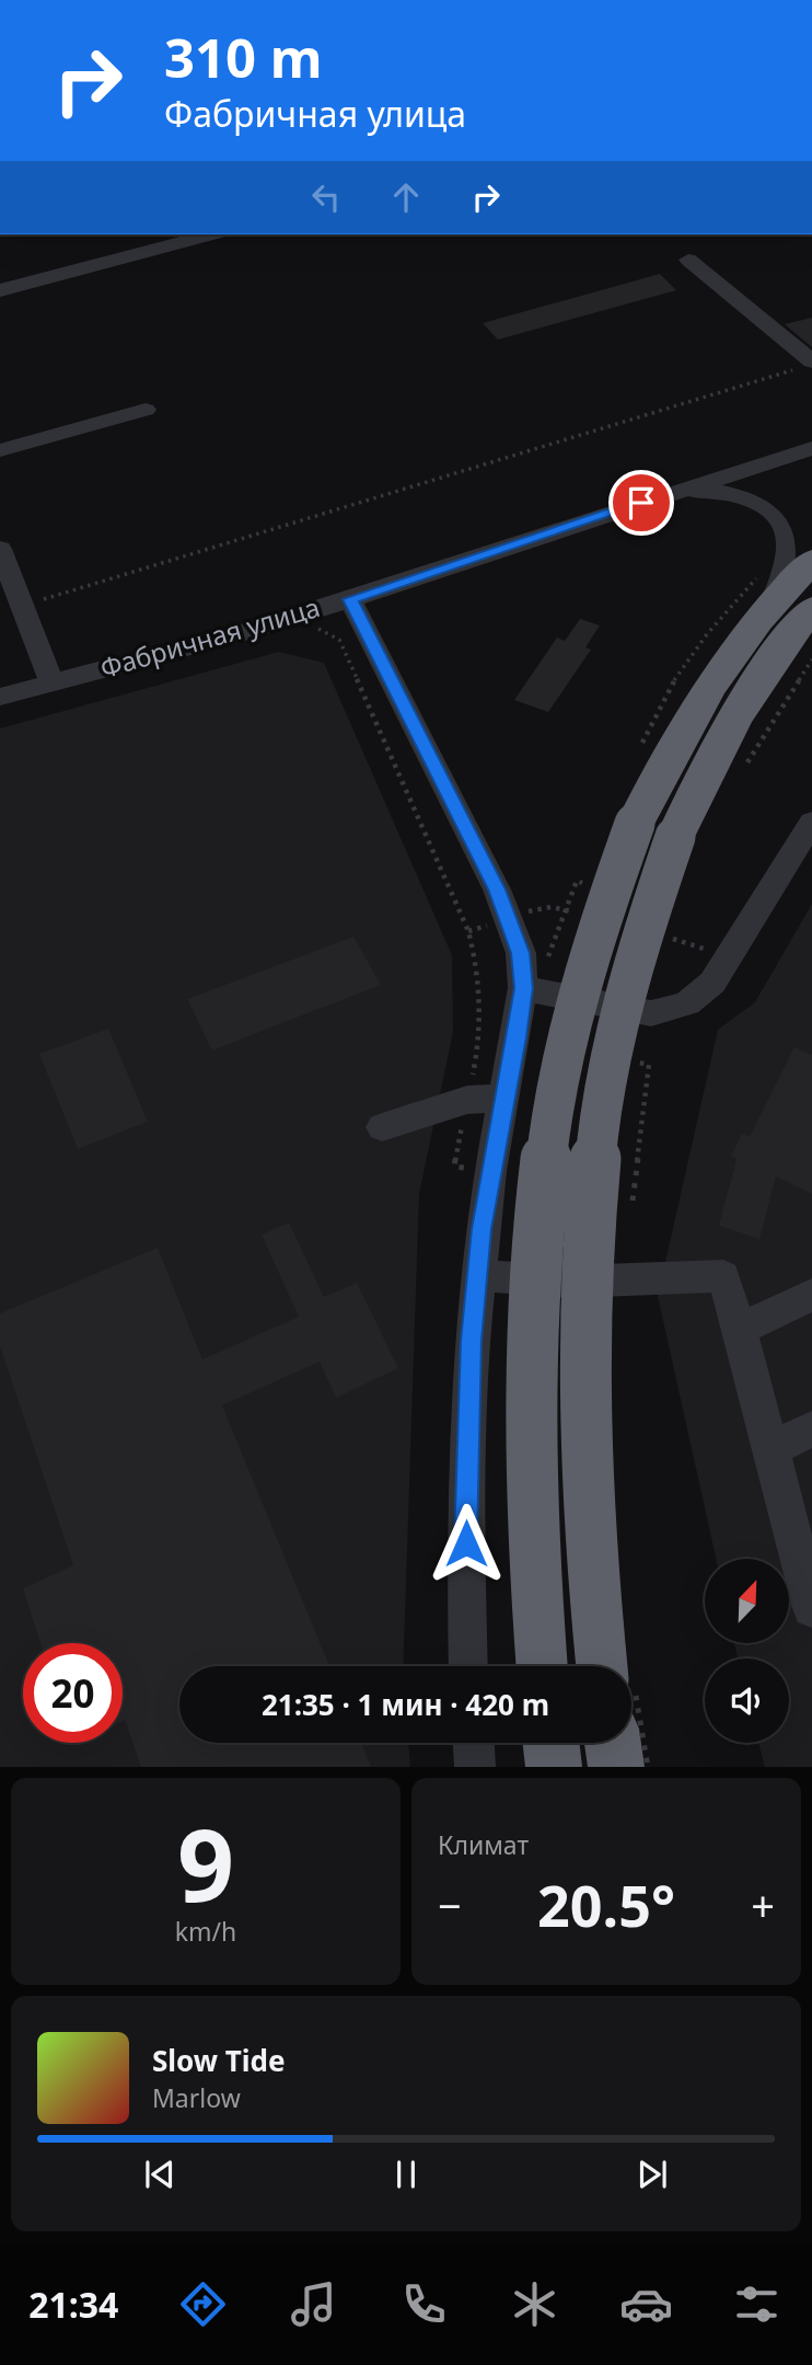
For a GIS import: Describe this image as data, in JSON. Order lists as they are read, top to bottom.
{
  "streets": {
    "street": ["Фабричная улица"]
  },
  "north": "top right",
  "page": {
    "turn": ["310 m", "Фабричная улица"],
    "limit": "20",
    "trip": "21:35 · 1 мин · 420 m",
    "tile": [
      ["9", "km/h"],
      "Климат"
    ],
    "heat": ["−", "20.5°", "+"],
    "song": ["Slow Tide", "Marlow"],
    "tabs": "21:34"
  }
}
